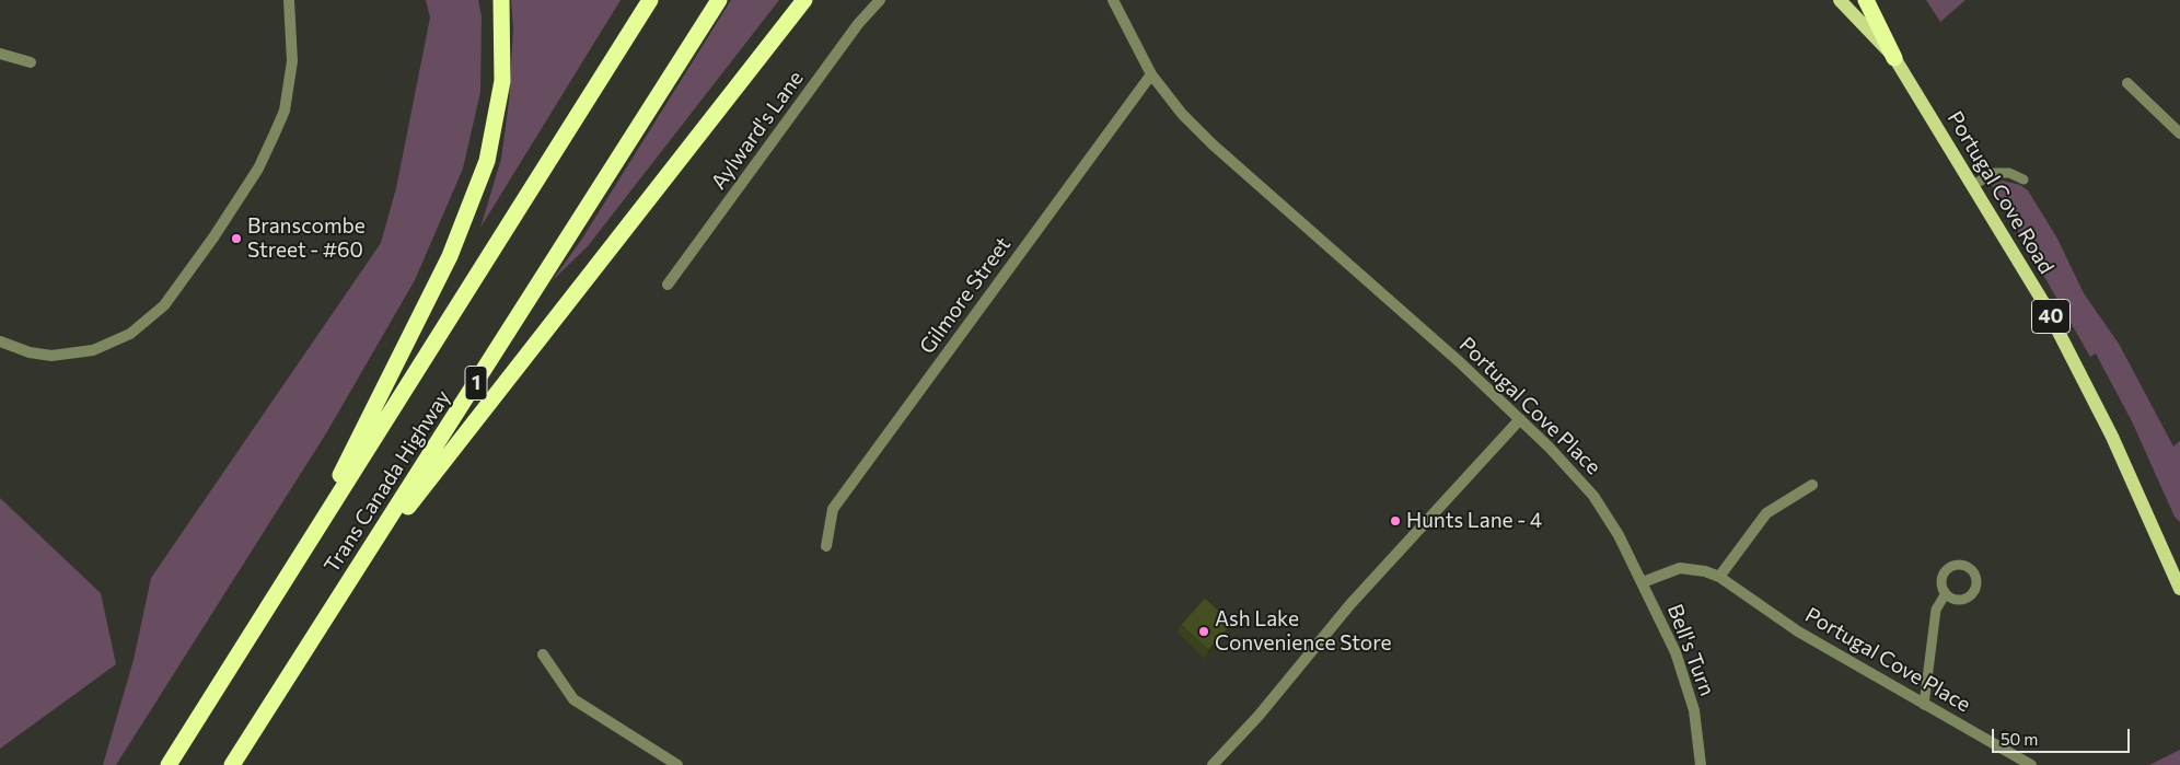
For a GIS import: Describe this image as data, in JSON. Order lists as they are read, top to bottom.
{
  "streets": {
    "highway": ["1", "Trans Canada Highway"],
    "main road": ["Portugal Cove Road", "40"],
    "street": [
      "Aylward's Lane",
      "Gilmore Street",
      "Portugal Cove Place",
      "Bell's Turn"
    ]
  },
  "crossings": [
    ["Gilmore Street", "Portugal Cove Place"],
    ["Portugal Cove Place", "Bell's Turn"]
  ],
  "places": ["Branscombe Street - #60", "Hunts Lane - 4", "Ash Lake Convenience Store"],
  "scale_bar": "50 m"
}
